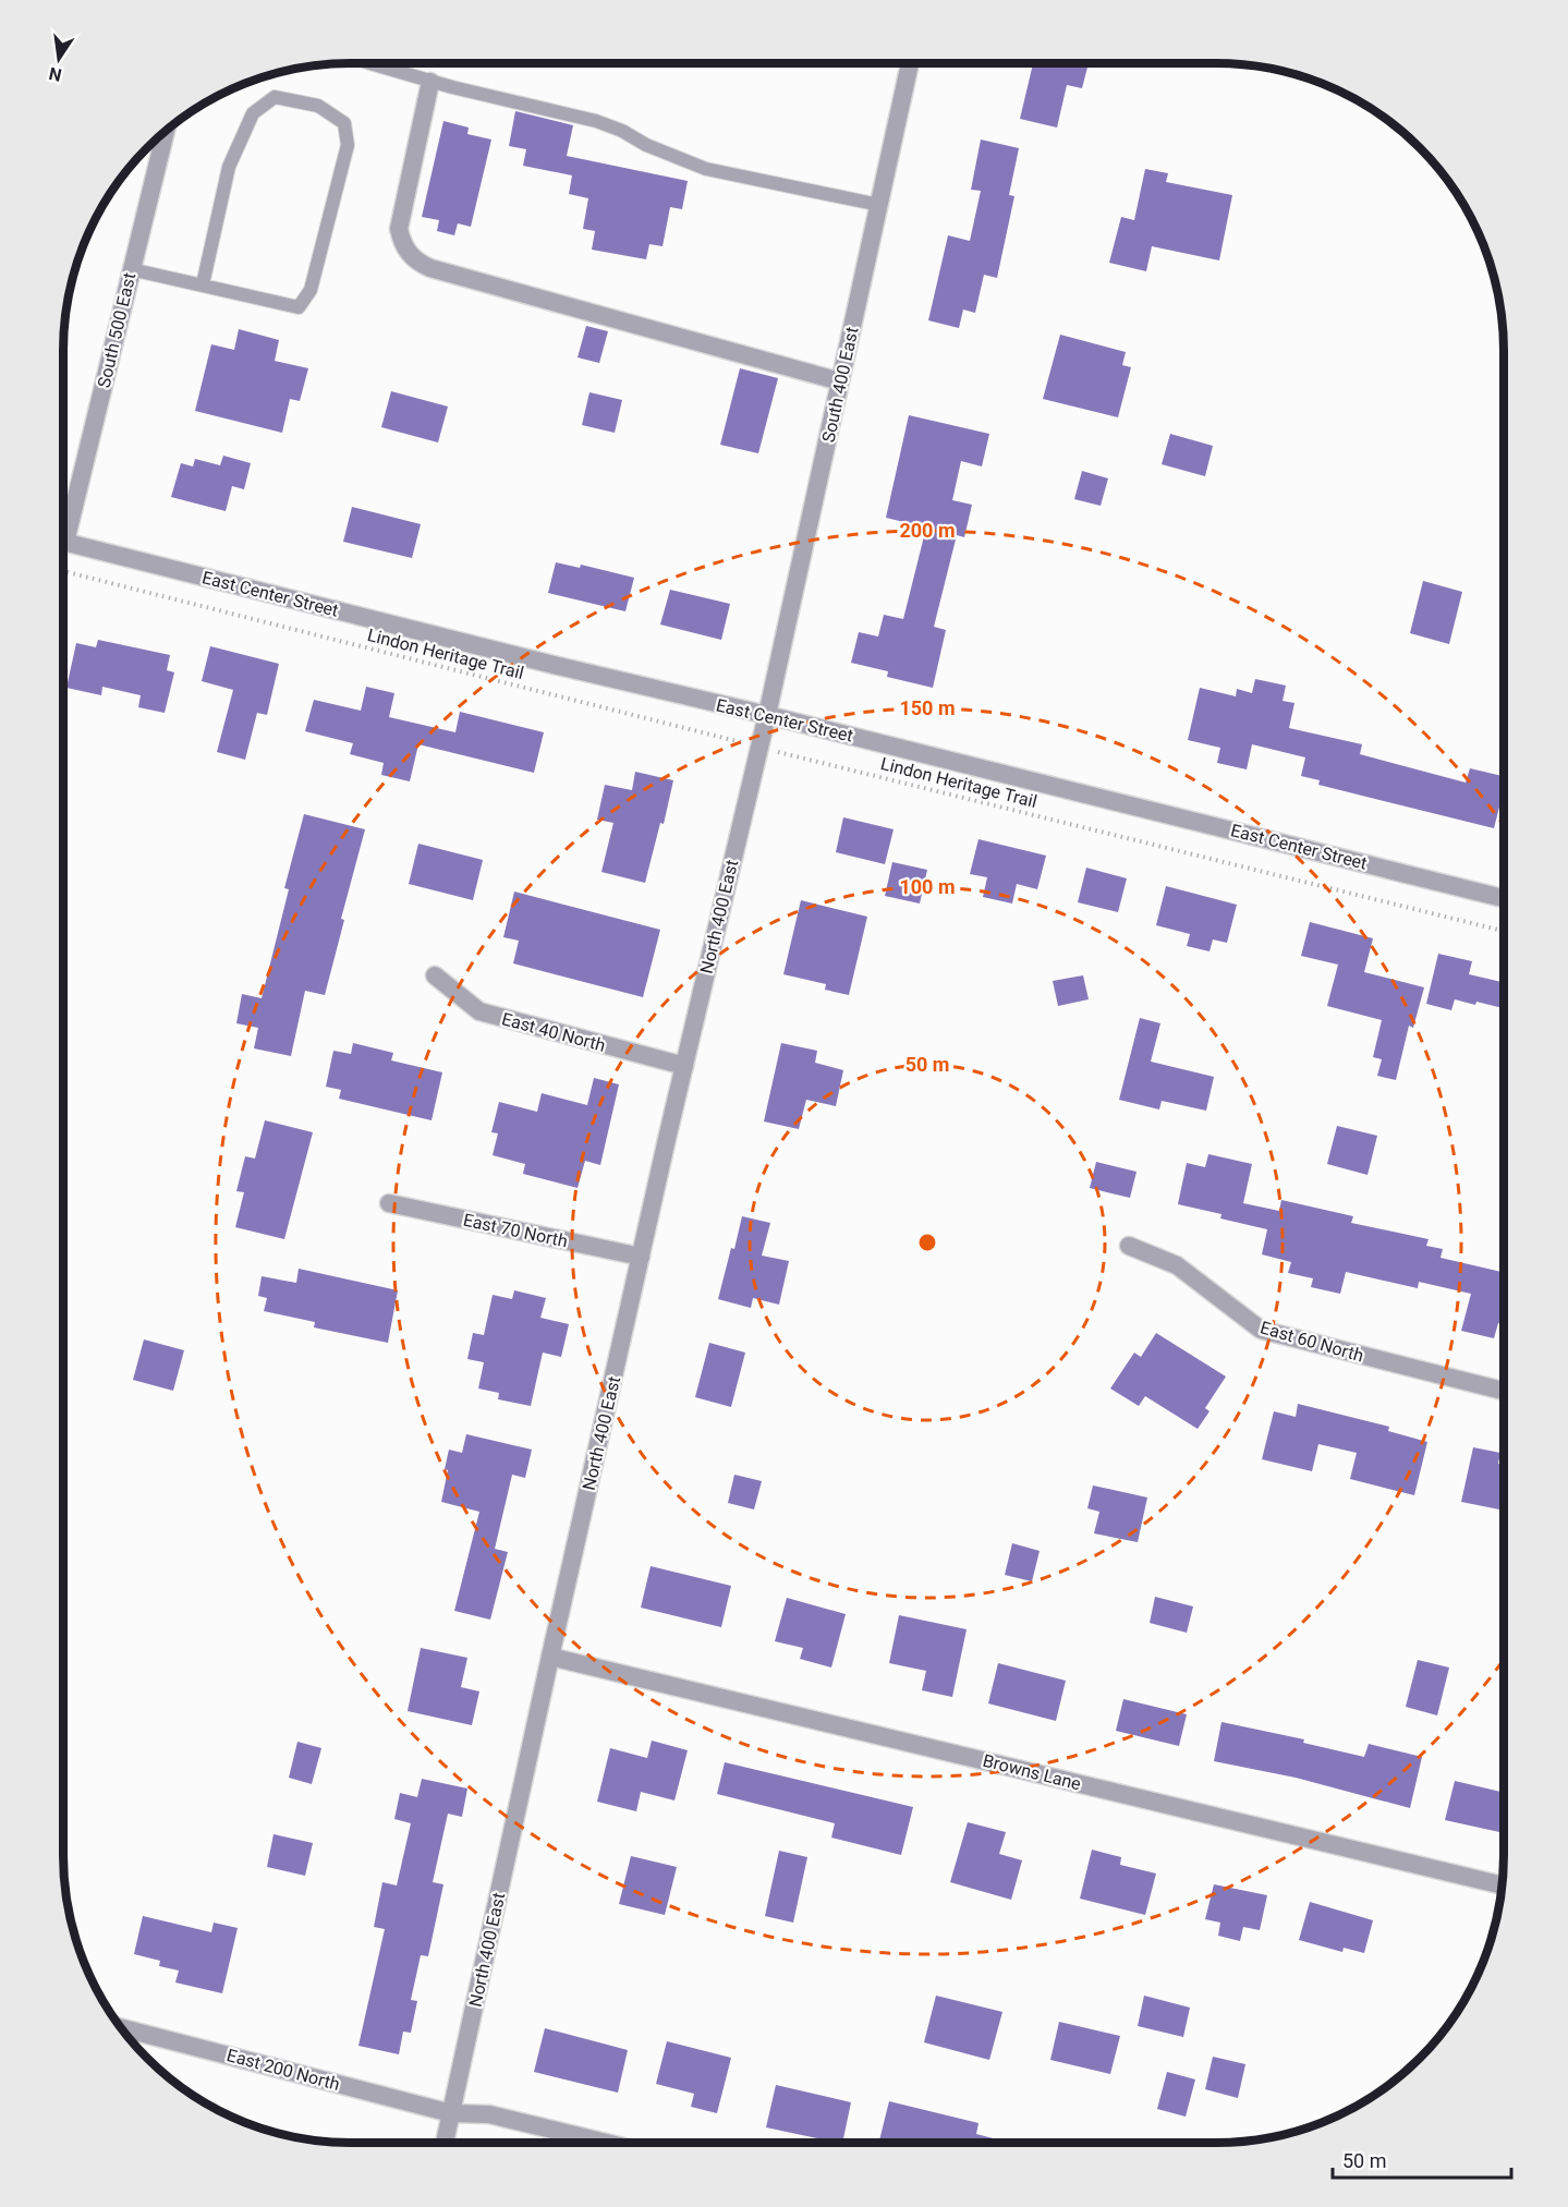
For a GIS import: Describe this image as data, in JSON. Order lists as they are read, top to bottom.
{
  "streets": {
    "street": [
      "South 500 East",
      "South 400 East",
      "East Center Street",
      "North 400 East",
      "East 40 North",
      "East 70 North",
      "East 60 North",
      "Browns Lane",
      "East 200 North"
    ],
    "path": ["Lindon Heritage Trail"]
  },
  "crossings": [
    ["South 400 East", "East Center Street"],
    ["South 400 East", "North 400 East"],
    ["East Center Street", "North 400 East"],
    ["Lindon Heritage Trail", "North 400 East"],
    ["North 400 East", "East 40 North"],
    ["North 400 East", "East 70 North"],
    ["North 400 East", "Browns Lane"],
    ["North 400 East", "East 200 North"]
  ],
  "scale_bar": "50 m",
  "north": "bottom",
  "rings": [
    "200 m",
    "150 m",
    "100 m",
    "50 m"
  ]
}
